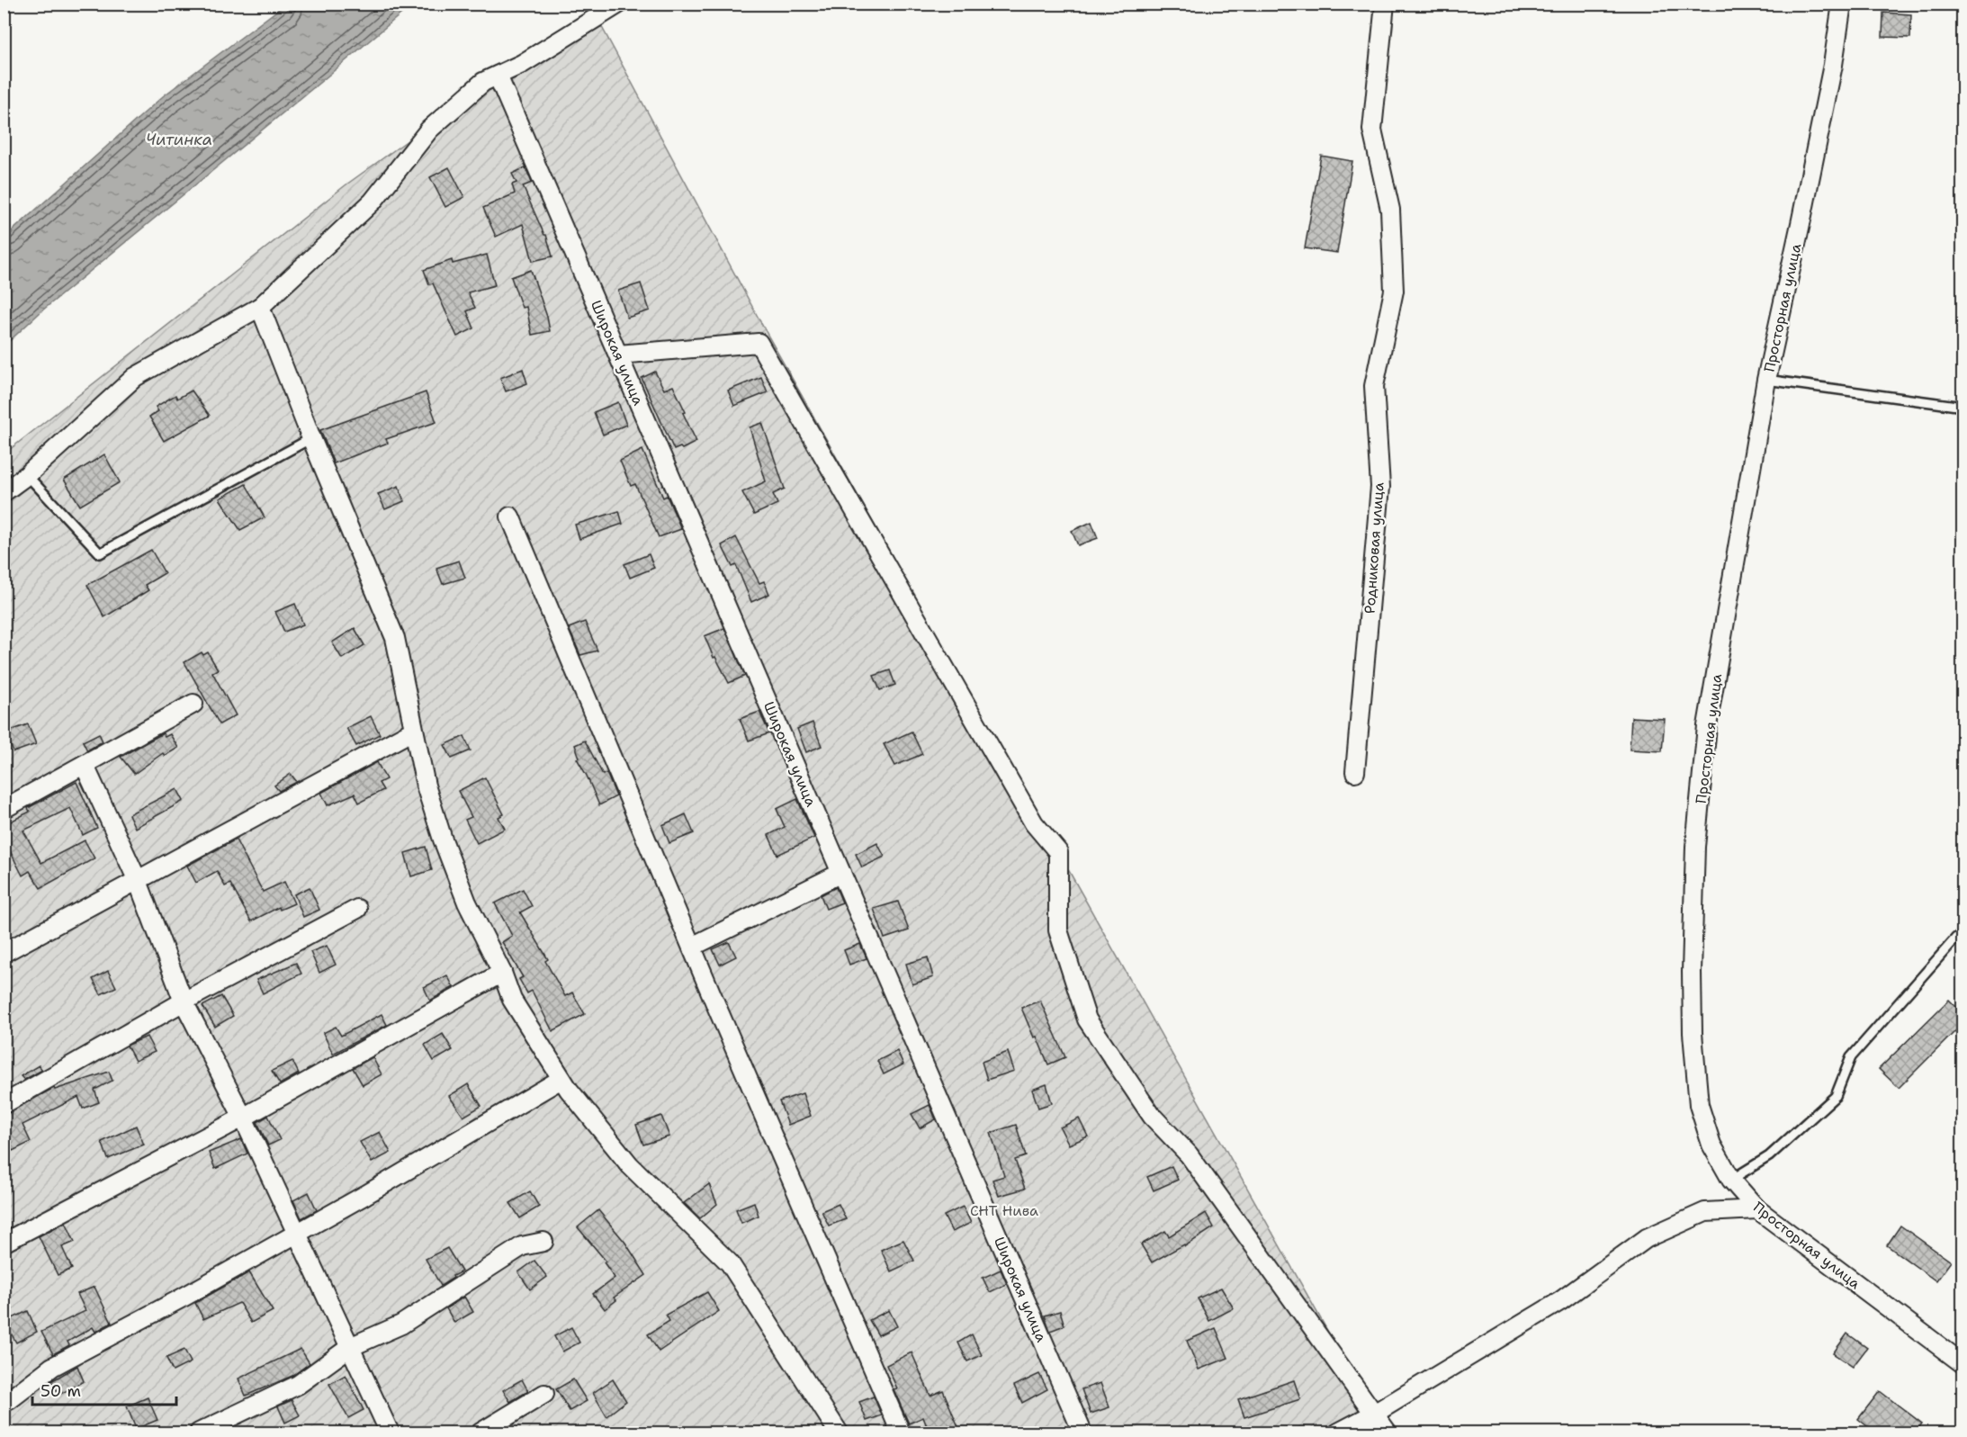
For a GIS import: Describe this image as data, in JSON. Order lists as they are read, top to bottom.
{
  "streets": {
    "street": ["Просторная улица", "Широкая улица", "Родниковая улица"]
  },
  "water": ["Читинка"],
  "parks": ["СНТ Нива"],
  "scale_bar": "50 m"
}
